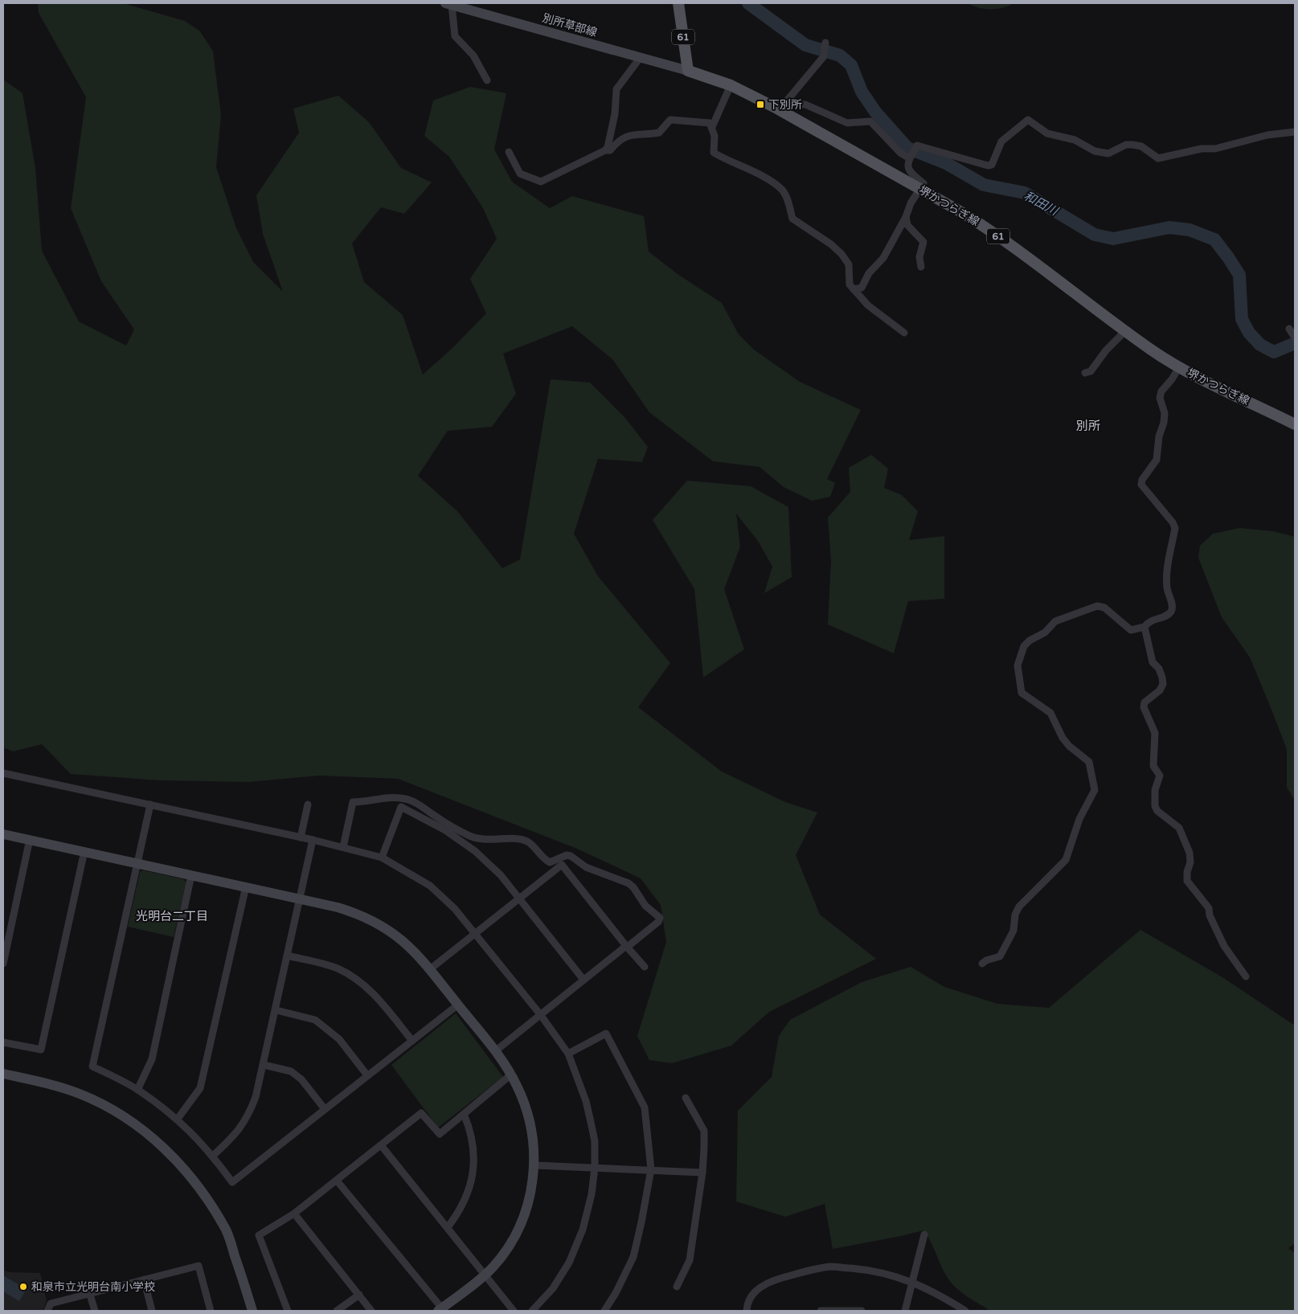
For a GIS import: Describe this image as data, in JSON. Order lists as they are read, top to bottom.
{
  "streets": {
    "main road": ["61", "堺かつらぎ線"],
    "street": ["別所草部線"]
  },
  "crossings": [
    ["別所草部線", "61"],
    ["別所草部線", "堺かつらぎ線"],
    ["61", "堺かつらぎ線"]
  ],
  "districts": ["別所", "光明台二丁目"],
  "water": ["和田川"],
  "places": {
    "transit": ["下別所"],
    "other": ["和泉市立光明台南小学校"]
  }
}
